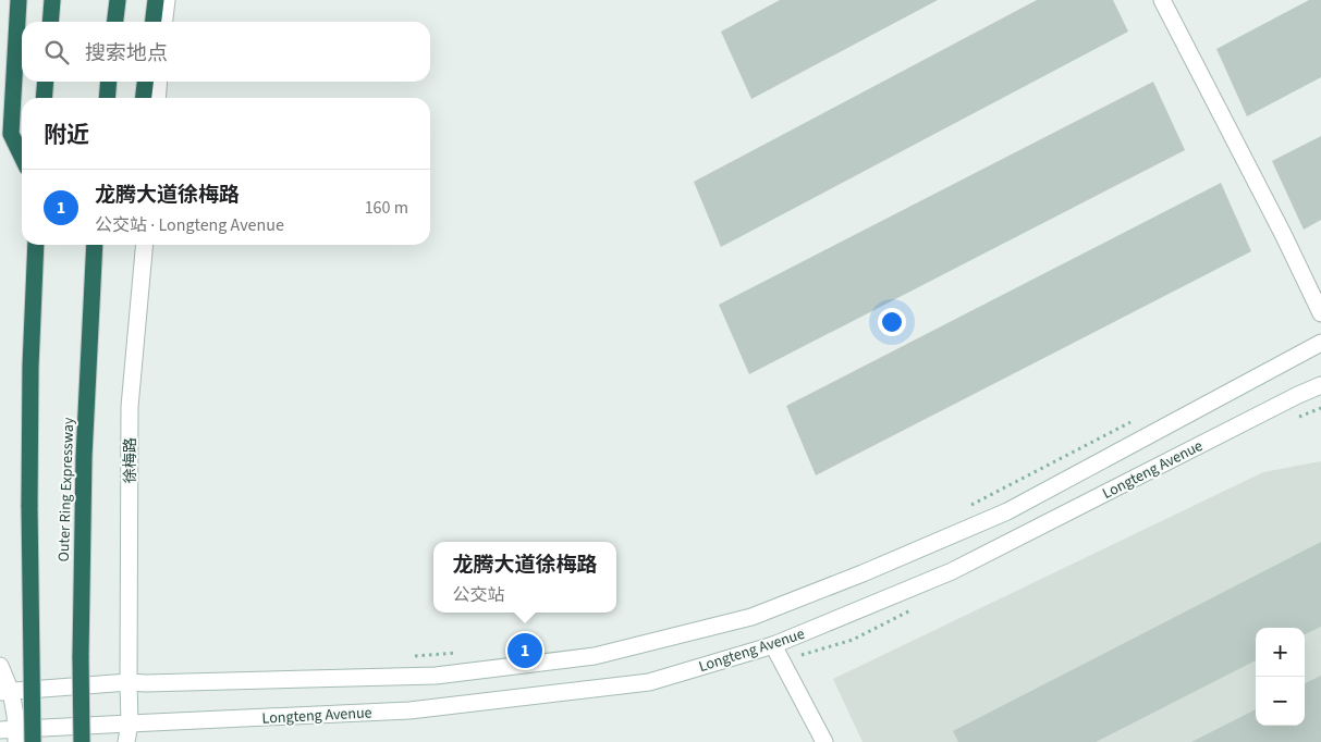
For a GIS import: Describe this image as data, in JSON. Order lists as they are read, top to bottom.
{
  "streets": {
    "highway": ["Outer Ring Expressway"],
    "main road": ["徐梅路", "Longteng Avenue"]
  },
  "crossings": [
    ["徐梅路", "Longteng Avenue"]
  ],
  "page": {
    "search": "搜索地点",
    "heading": "附近",
    "list": [
      {
        "mark": "1",
        "name": "龙腾大道徐梅路",
        "note": "公交站 · Longteng Avenue",
        "value": "160 m"
      }
    ],
    "popup": ["龙腾大道徐梅路", "公交站"],
    "map_buttons": ["+", "−"],
    "pins": "1"
  }
}
